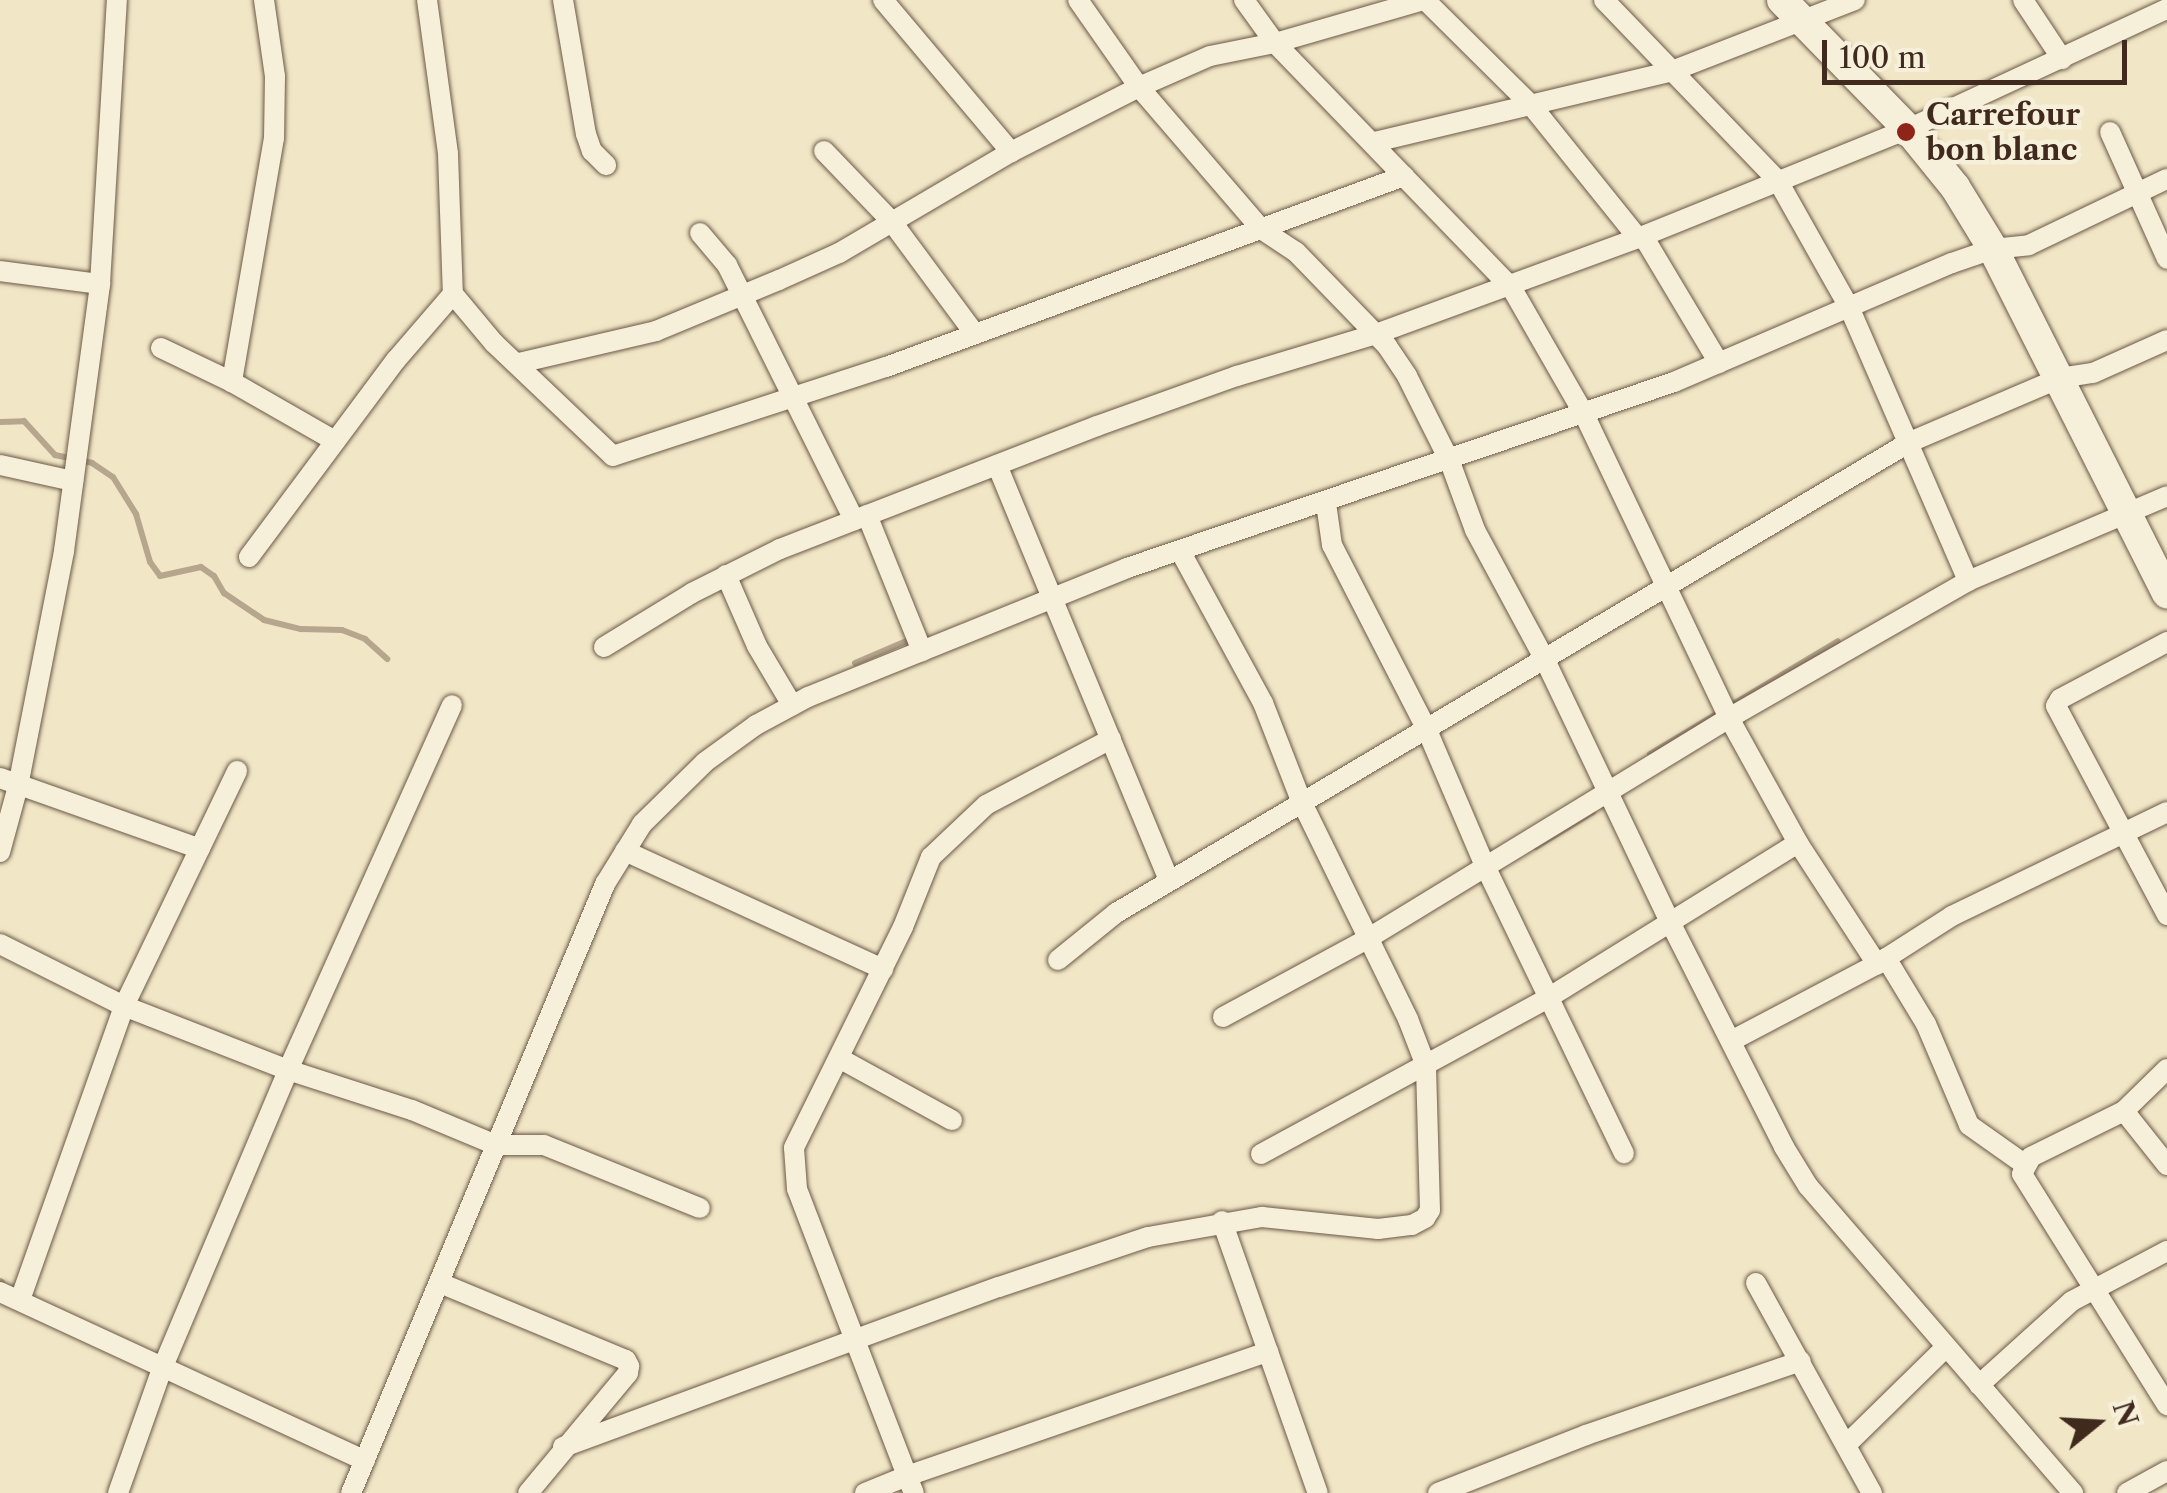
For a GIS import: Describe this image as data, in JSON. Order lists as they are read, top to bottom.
{
  "places": ["Carrefour bon blanc"],
  "scale_bar": "100 m",
  "north": "right"
}
